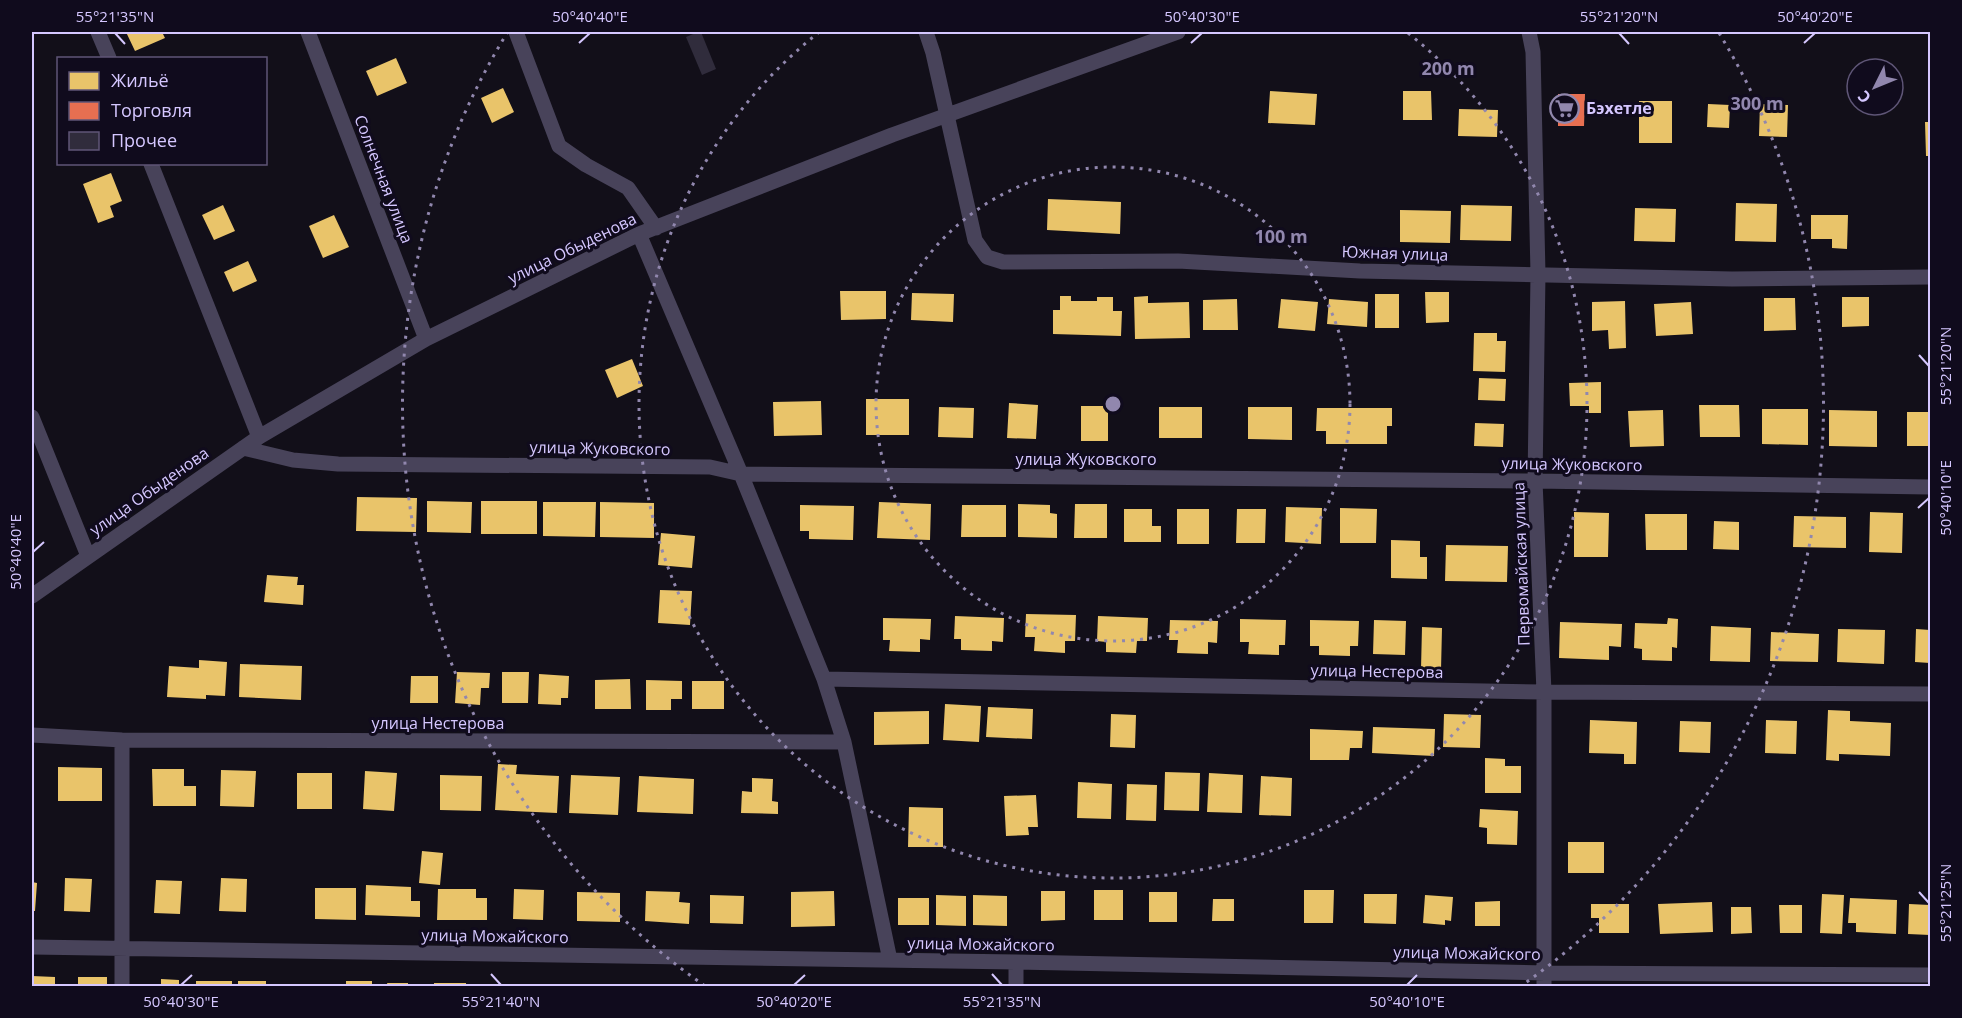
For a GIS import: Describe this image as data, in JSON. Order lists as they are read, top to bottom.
{
  "streets": {
    "street": [
      "Солнечная улица",
      "улица Обыденова",
      "Южная улица",
      "улица Жуковского",
      "Первомайская улица",
      "улица Нестерова",
      "улица Можайского"
    ]
  },
  "crossings": [
    ["Солнечная улица", "улица Обыденова"],
    ["улица Обыденова", "Южная улица"],
    ["улица Обыденова", "улица Жуковского"],
    ["Южная улица", "Первомайская улица"],
    ["улица Жуковского", "Первомайская улица"],
    ["Первомайская улица", "улица Нестерова"],
    ["Первомайская улица", "улица Можайского"]
  ],
  "places": {
    "supermarket": ["Бэхетле"]
  },
  "legend": ["Жильё", "Торговля", "Прочее"],
  "north": "bottom left",
  "coordinates": [
    "55°21'35\"N",
    "50°40'40\"E",
    "50°40'30\"E",
    "55°21'20\"N",
    "50°40'20\"E",
    "50°40'10\"E",
    "55°21'25\"N",
    "55°21'40\"N"
  ],
  "rings": ["200 m", "300 m", "100 m"]
}
